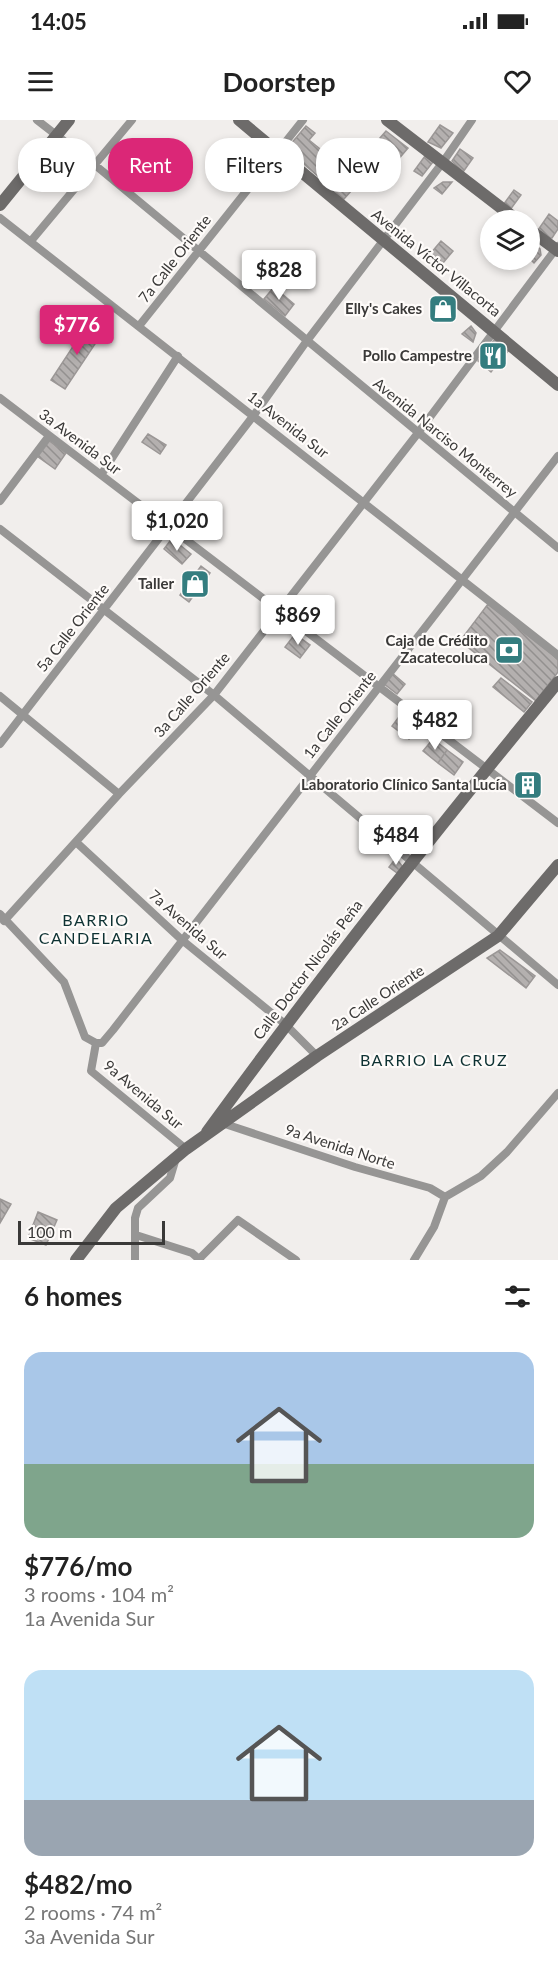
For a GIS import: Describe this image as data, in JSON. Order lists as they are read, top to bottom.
{
  "streets": {
    "main road": ["Avenida Víctor Villacorta", "Calle Doctor Nicolás Peña", "2a Calle Oriente"],
    "street": [
      "7a Calle Oriente",
      "1a Avenida Sur",
      "Avenida Narciso Monterrey",
      "3a Avenida Sur",
      "5a Calle Oriente",
      "3a Calle Oriente",
      "1a Calle Oriente",
      "7a Avenida Sur",
      "9a Avenida Sur",
      "9a Avenida Norte"
    ]
  },
  "crossings": [
    ["7a Calle Oriente", "1a Avenida Sur"],
    ["7a Calle Oriente", "Avenida Narciso Monterrey"],
    ["Avenida Víctor Villacorta", "5a Calle Oriente"],
    ["Avenida Víctor Villacorta", "3a Calle Oriente"],
    ["1a Avenida Sur", "5a Calle Oriente"],
    ["1a Avenida Sur", "3a Calle Oriente"],
    ["1a Avenida Sur", "1a Calle Oriente"],
    ["Avenida Narciso Monterrey", "5a Calle Oriente"],
    ["Avenida Narciso Monterrey", "3a Calle Oriente"],
    ["Avenida Narciso Monterrey", "1a Calle Oriente"],
    ["3a Avenida Sur", "5a Calle Oriente"],
    ["3a Avenida Sur", "3a Calle Oriente"],
    ["3a Avenida Sur", "1a Calle Oriente"],
    ["3a Avenida Sur", "Calle Doctor Nicolás Peña"],
    ["3a Calle Oriente", "7a Avenida Sur"],
    ["3a Calle Oriente", "9a Avenida Sur"],
    ["1a Calle Oriente", "7a Avenida Sur"],
    ["1a Calle Oriente", "9a Avenida Sur"],
    ["7a Avenida Sur", "Calle Doctor Nicolás Peña"],
    ["7a Avenida Sur", "2a Calle Oriente"],
    ["Calle Doctor Nicolás Peña", "2a Calle Oriente"],
    ["2a Calle Oriente", "9a Avenida Sur"],
    ["2a Calle Oriente", "9a Avenida Norte"]
  ],
  "districts": ["BARRIO CANDELARIA", "BARRIO LA CRUZ"],
  "places": {
    "shop": ["Elly's Cakes", "Taller"],
    "restaurant": ["Pollo Campestre"],
    "bank": ["Caja de Crédito Zacatecoluca"],
    "building": ["Laboratorio Clínico Santa Lucía"]
  },
  "scale_bar": "100 m",
  "page": {
    "status": "14:05",
    "header": "Doorstep",
    "chip": [
      "Buy",
      "Rent",
      "Filters",
      "New"
    ],
    "price": [
      "$828",
      "$776",
      "$1,020",
      "$869",
      "$482",
      "$484"
    ],
    "scale": "100 m",
    "heading": "6 homes",
    "list": [
      {
        "name": "$776/mo",
        "note": "3 rooms · 104 m² · 1a Avenida Sur"
      },
      {
        "name": "$482/mo",
        "note": "2 rooms · 74 m² · 3a Avenida Sur"
      }
    ]
  }
}
